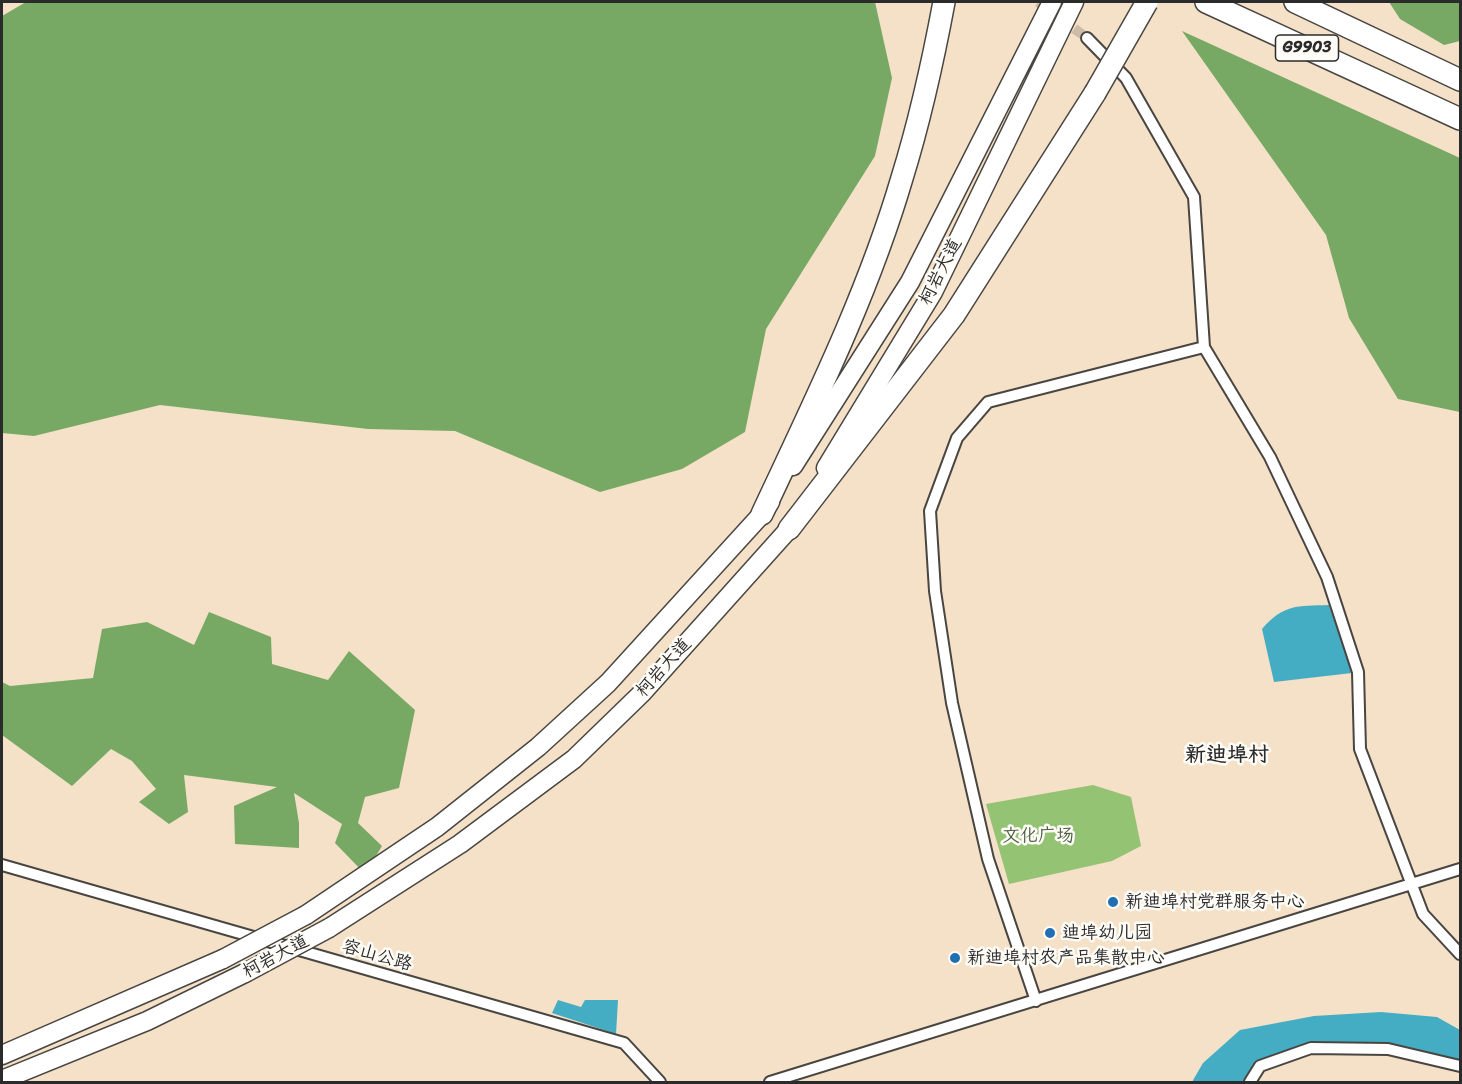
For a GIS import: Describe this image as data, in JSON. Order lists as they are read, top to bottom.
{
  "streets": {
    "highway": ["G9903"],
    "main road": ["柯岩大道"],
    "street": ["容山公路"]
  },
  "districts": ["新迪埠村"],
  "parks": ["文化广场"],
  "places": ["新迪埠村党群服务中心", "迪埠幼儿园", "新迪埠村农产品集散中心"]
}
